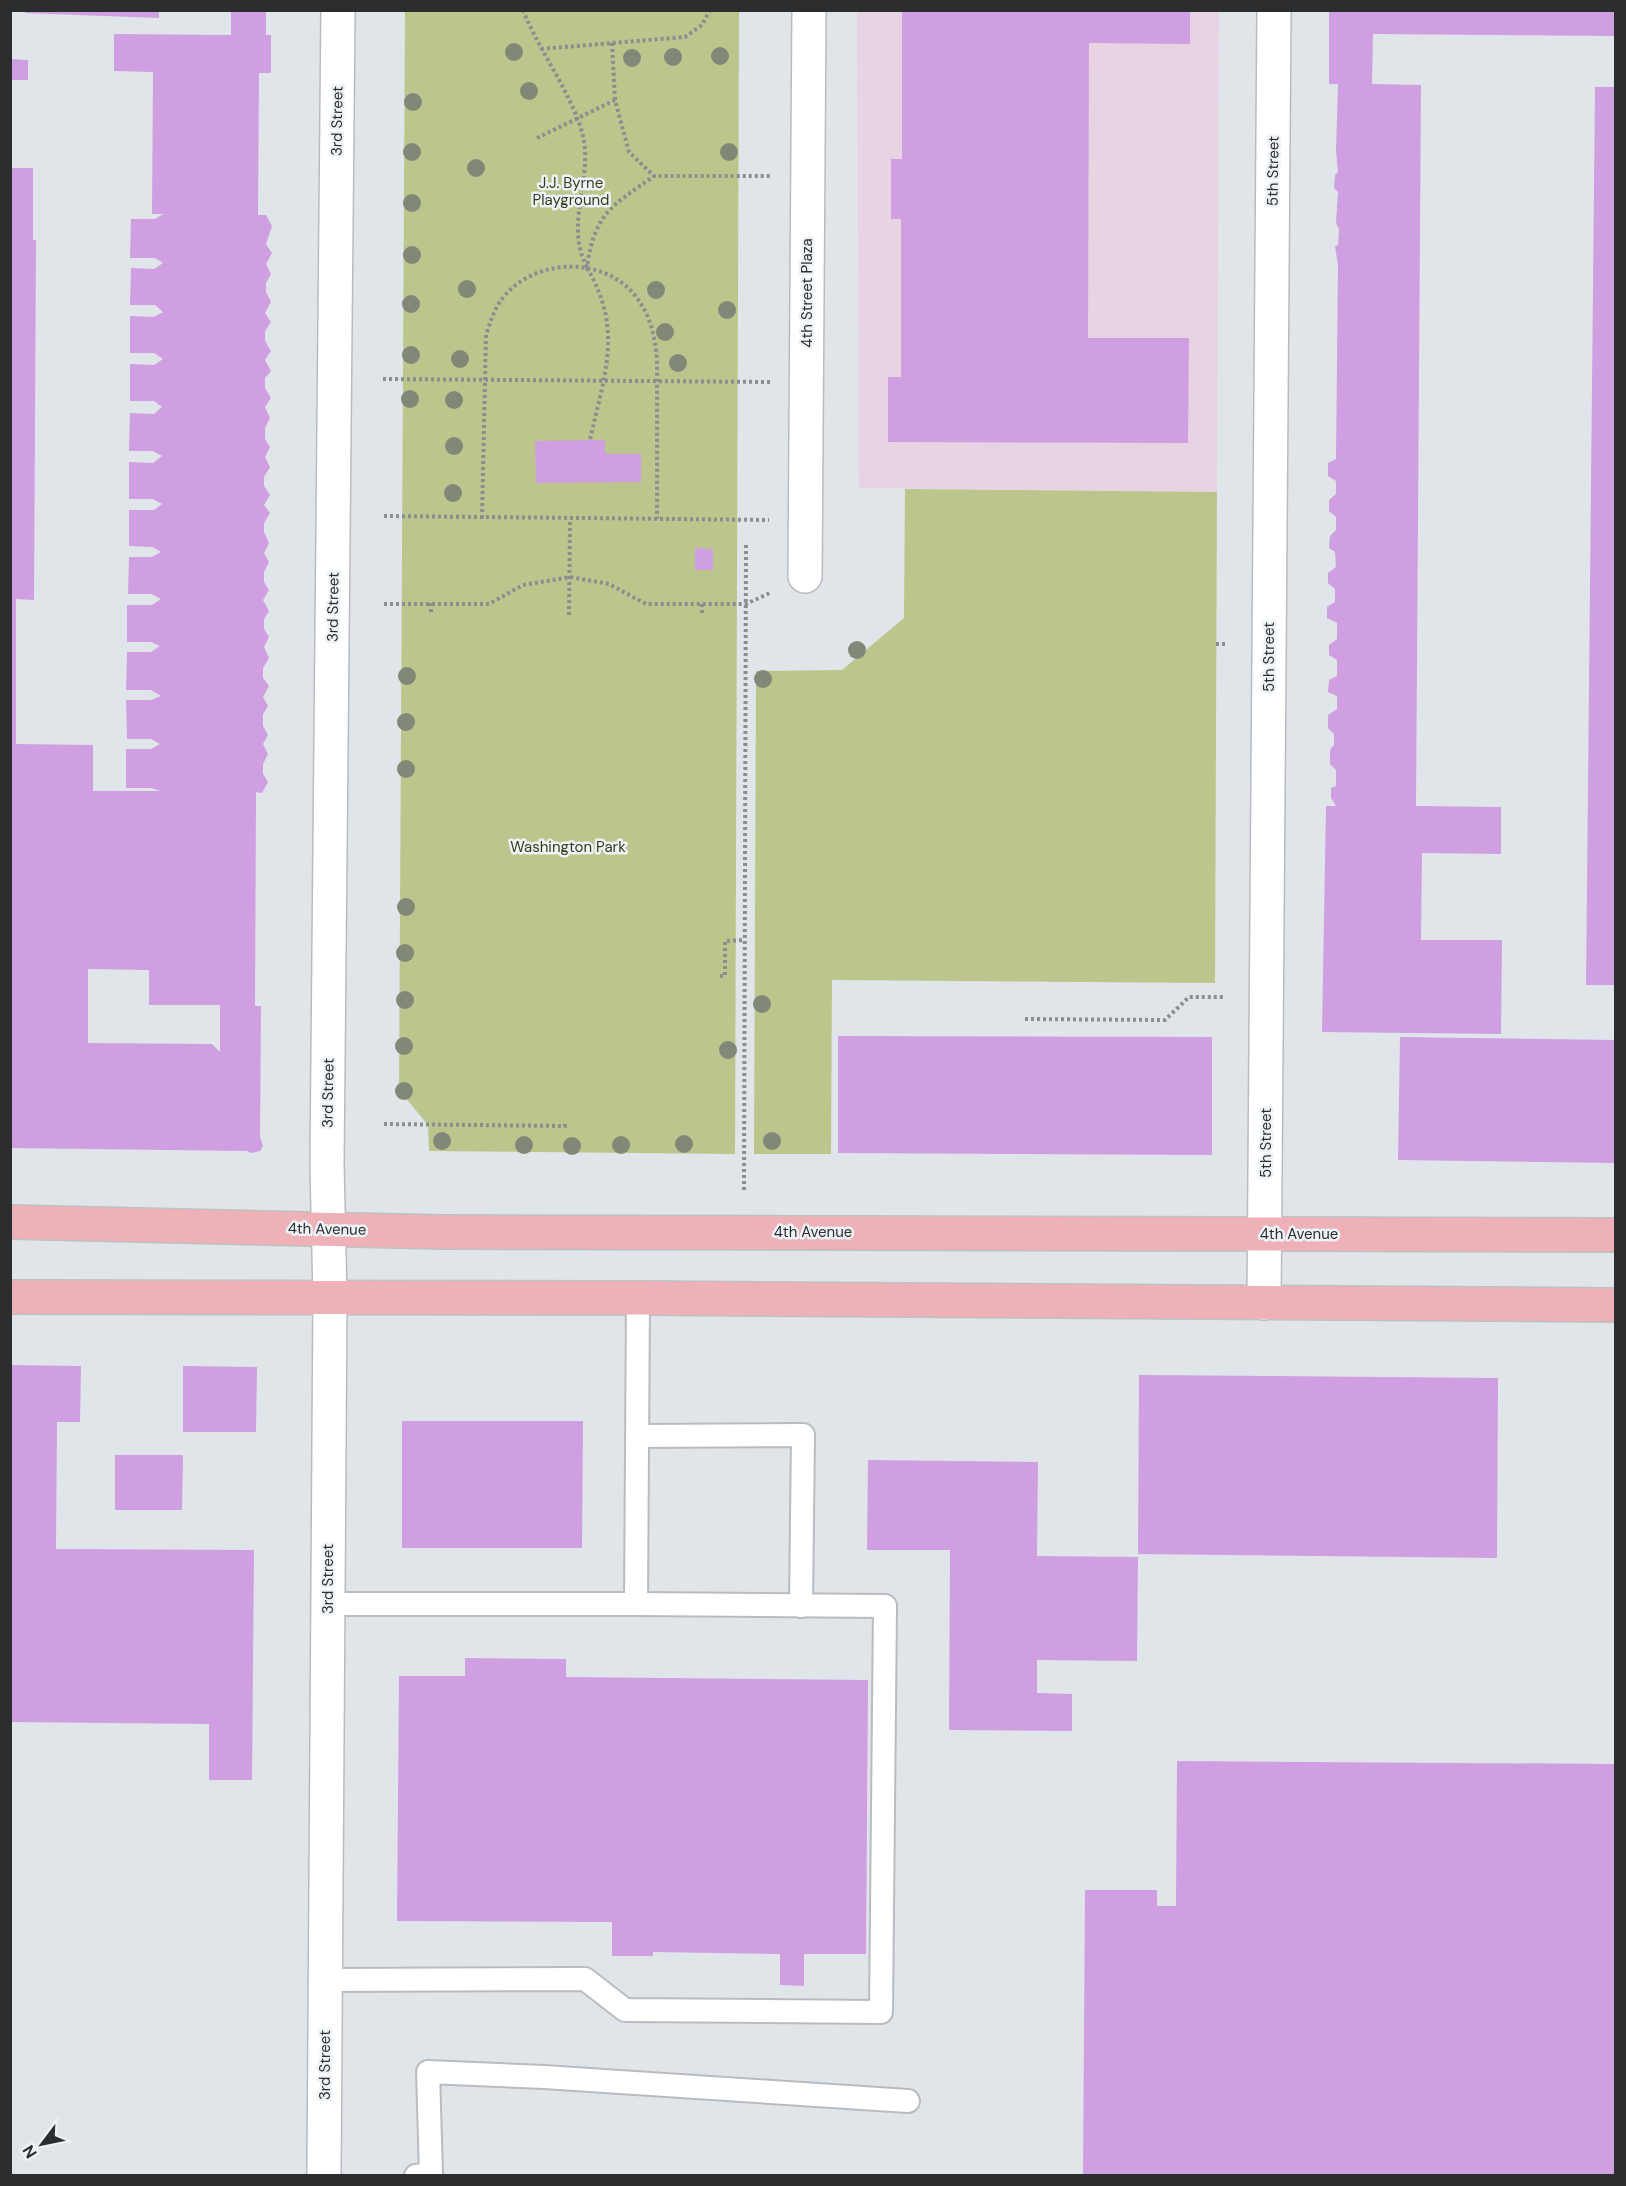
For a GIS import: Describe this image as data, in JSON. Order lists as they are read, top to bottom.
{
  "streets": {
    "main road": ["4th Avenue"],
    "street": ["3rd Street", "5th Street", "4th Street Plaza"]
  },
  "crossings": [
    ["3rd Street", "4th Avenue"],
    ["5th Street", "4th Avenue"]
  ],
  "parks": ["J.J. Byrne Playground", "Washington Park"],
  "north": "bottom left"
}
